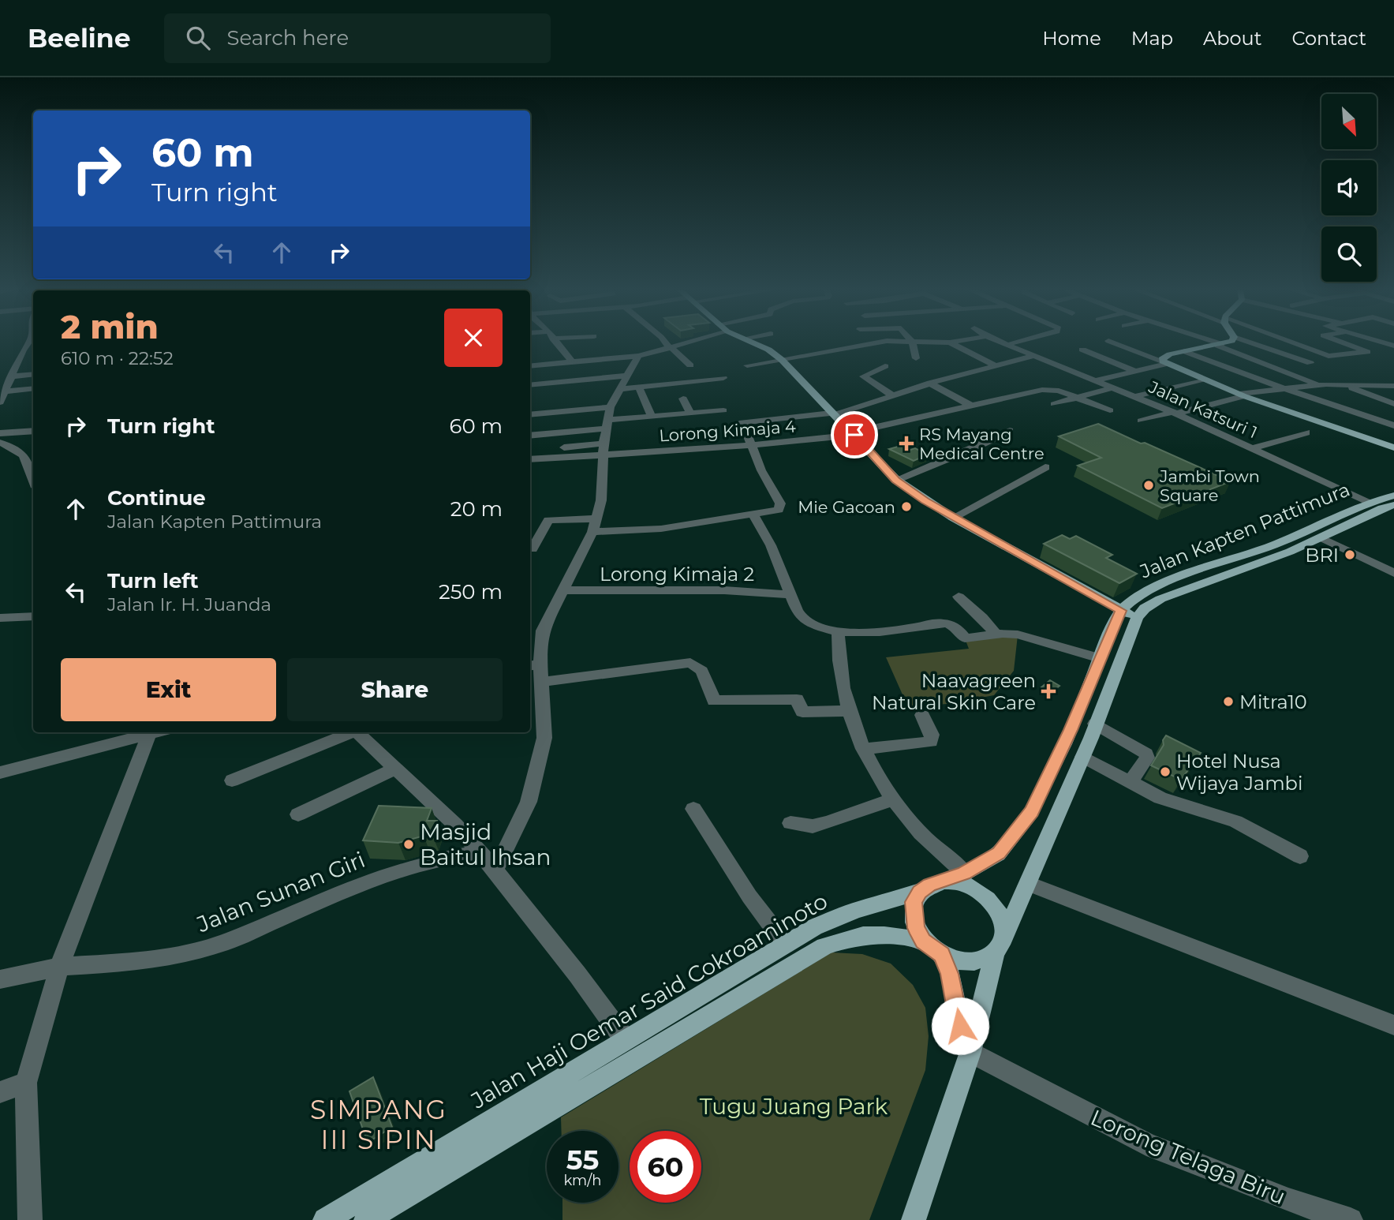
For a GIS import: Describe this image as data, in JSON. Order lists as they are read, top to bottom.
{
  "streets": {
    "main road": ["Jalan Kapten Pattimura", "Jalan Haji Oemar Said Cokroaminoto"],
    "street": [
      "Jalan Katsuri 1",
      "Lorong Kimaja 4",
      "Lorong Kimaja 2",
      "Jalan Sunan Giri",
      "Lorong Telaga Biru"
    ]
  },
  "crossings": [
    ["Jalan Katsuri 1", "Jalan Kapten Pattimura"],
    ["Jalan Kapten Pattimura", "Jalan Haji Oemar Said Cokroaminoto"],
    ["Jalan Kapten Pattimura", "Lorong Telaga Biru"]
  ],
  "districts": ["SIMPANG III SIPIN"],
  "parks": ["Tugu Juang Park"],
  "places": {
    "health": ["RS Mayang Medical Centre", "Naavagreen Natural Skin Care"],
    "other": [
      "Jambi Town Square",
      "Mie Gacoan",
      "BRI",
      "Mitra10",
      "Hotel Nusa Wijaya Jambi",
      "Masjid Baitul Ihsan"
    ]
  },
  "north": "bottom right",
  "page": {
    "header": "Beeline",
    "search": "Search here",
    "nav": [
      "Home",
      "Map",
      "About",
      "Contact"
    ],
    "turn": ["60 m", "Turn right"],
    "heading": ["2 min", "610 m · 22:52"],
    "list": [
      {
        "name": "Turn right",
        "value": "60 m"
      },
      {
        "name": "Continue",
        "note": "Jalan Kapten Pattimura",
        "value": "20 m"
      },
      {
        "name": "Turn left",
        "note": "Jalan Ir. H. Juanda",
        "value": "250 m"
      }
    ],
    "buttons": ["Exit", "Share"],
    "speed": "55 km/h",
    "limit": "60"
  }
}
